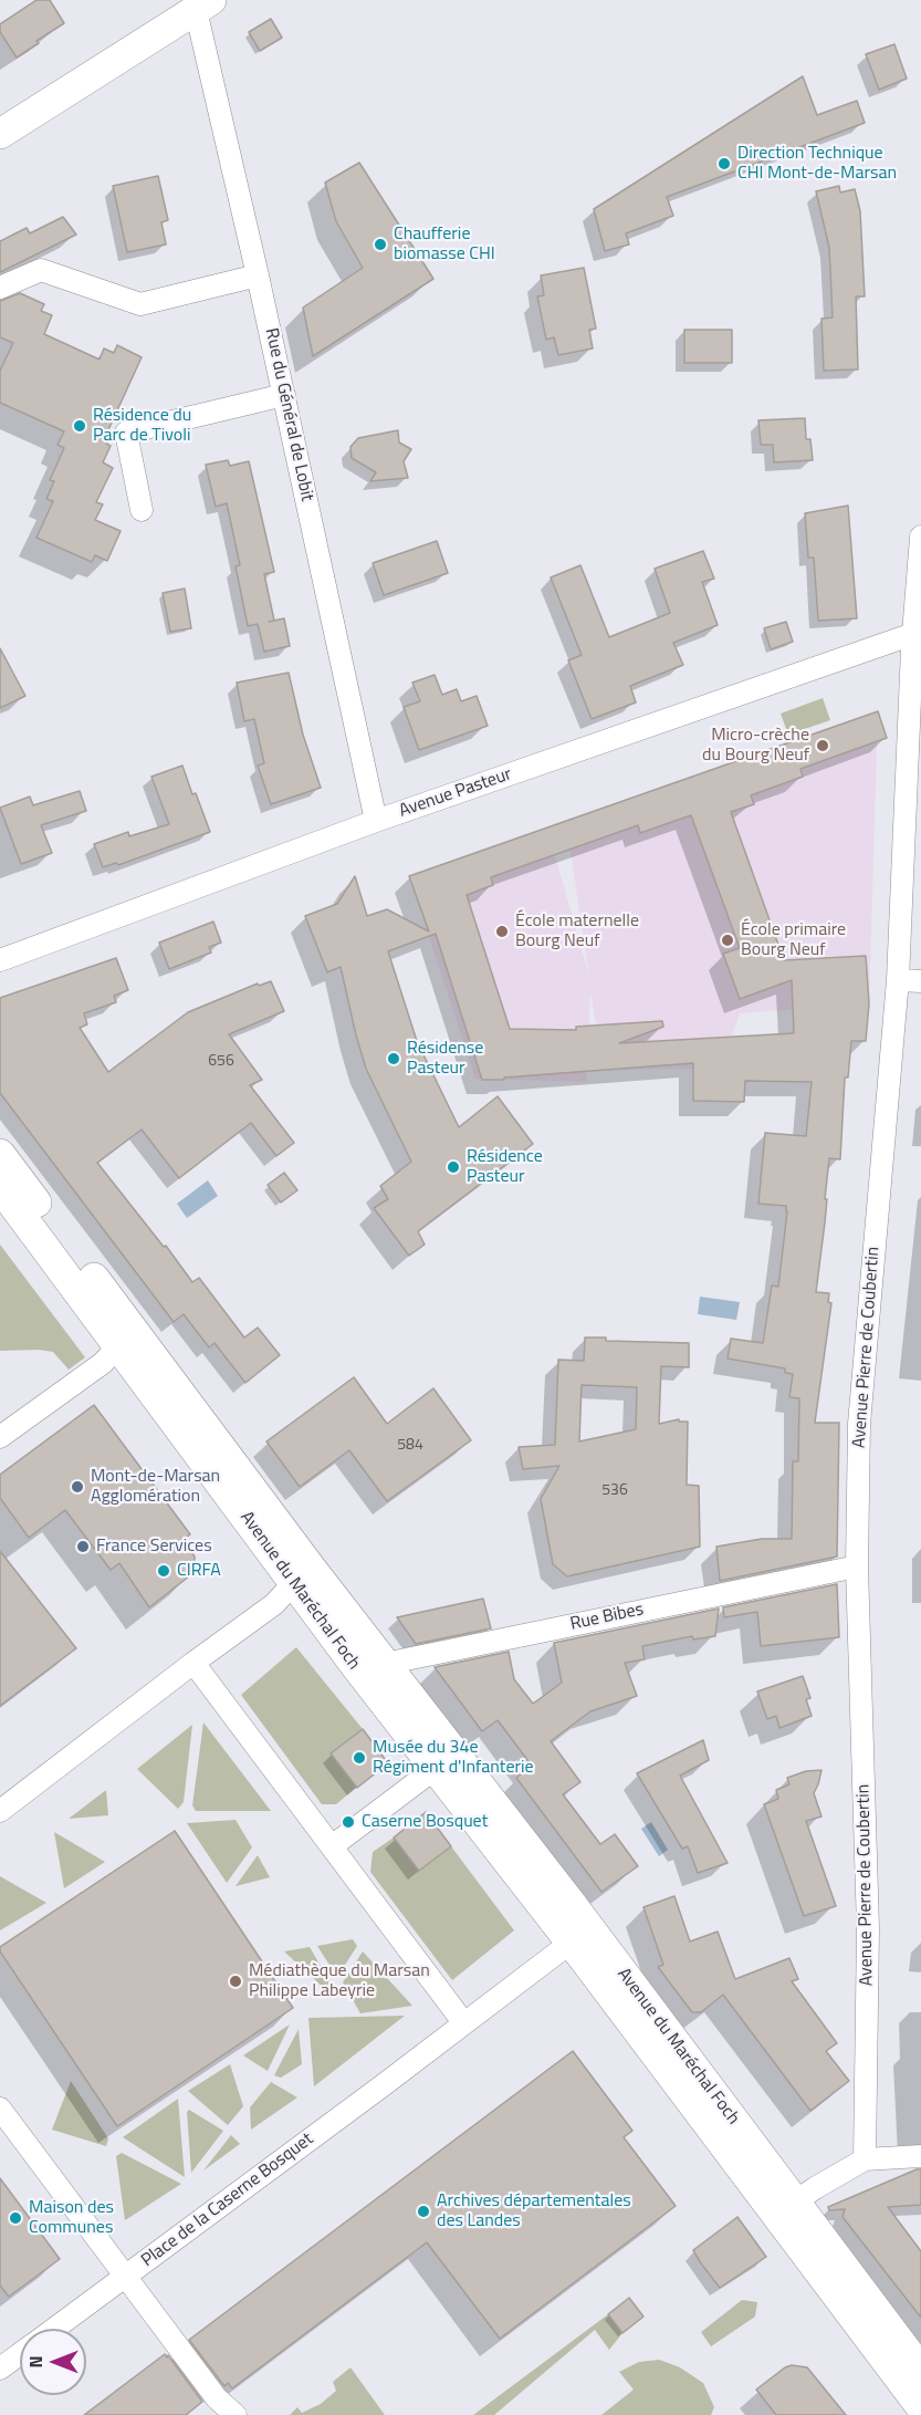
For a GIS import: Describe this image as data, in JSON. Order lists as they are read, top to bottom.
{
  "streets": {
    "main road": ["Avenue du Maréchal Foch"],
    "street": [
      "Rue du Général de Lobit",
      "Avenue Pasteur",
      "Avenue Pierre de Coubertin",
      "Rue Bibes",
      "Place de la Caserne Bosquet"
    ]
  },
  "crossings": [
    ["Rue du Général de Lobit", "Avenue Pasteur"],
    ["Avenue Pasteur", "Avenue Pierre de Coubertin"],
    ["Avenue Pierre de Coubertin", "Rue Bibes"],
    ["Avenue du Maréchal Foch", "Rue Bibes"],
    ["Avenue du Maréchal Foch", "Place de la Caserne Bosquet"]
  ],
  "places": [
    "Direction Technique CHI Mont-de-Marsan",
    "Chaufferie biomasse CHI",
    "Résidence du Parc de Tivoli",
    "Micro-crèche du Bourg Neuf",
    "École maternelle Bourg Neuf",
    "École primaire Bourg Neuf",
    "Résidense Pasteur",
    "Résidence Pasteur",
    "Mont-de-Marsan Agglomération",
    "France Services",
    "CIRFA",
    "Musée du 34e Régiment d'Infanterie",
    "Caserne Bosquet",
    "Médiathèque du Marsan Philippe Labeyrie",
    "Archives départementales des Landes",
    "Maison des Communes"
  ],
  "house_numbers": ["656", "584", "536"],
  "north": "left"
}
